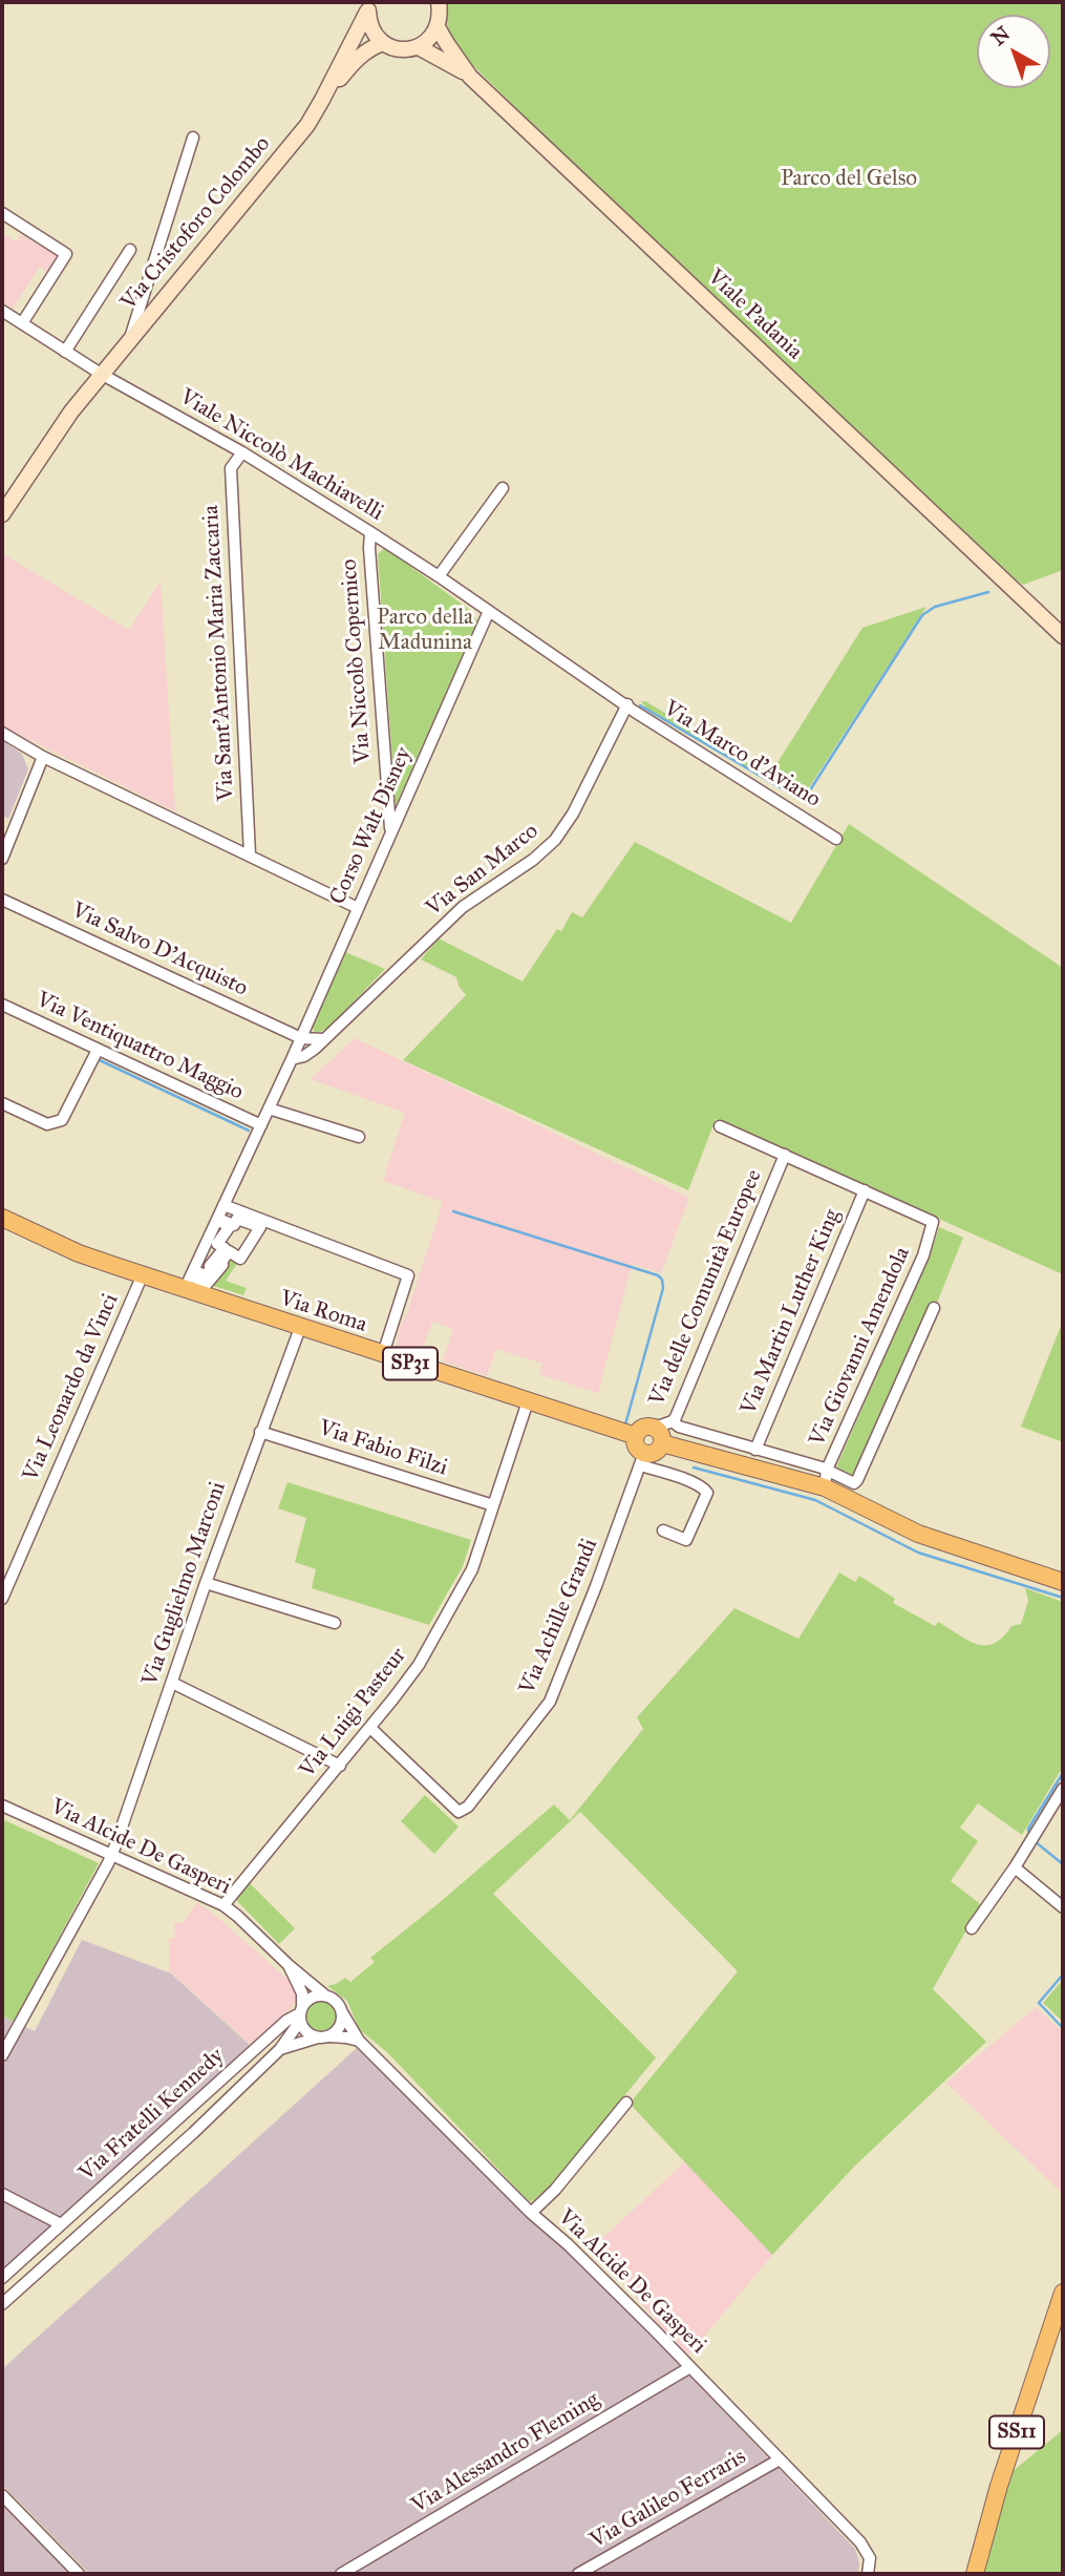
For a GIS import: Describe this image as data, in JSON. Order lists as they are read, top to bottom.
{
  "streets": {
    "main road": ["Via Roma", "SP31", "SS11"],
    "street": [
      "Via Cristoforo Colombo",
      "Viale Padania",
      "Viale Niccolò Machiavelli",
      "Via Sant'Antonio Maria Zaccaria",
      "Via Niccolò Copernico",
      "Via Marco d'Aviano",
      "Corso Walt Disney",
      "Via San Marco",
      "Via Salvo D'Acquisto",
      "Via Ventiquattro Maggio",
      "Via delle Comunità Europee",
      "Via Martin Luther King",
      "Via Giovanni Amendola",
      "Via Leonardo da Vinci",
      "Via Fabio Filzi",
      "Via Guglielmo Marconi",
      "Via Achille Grandi",
      "Via Luigi Pasteur",
      "Via Alcide De Gasperi",
      "Via Fratelli Kennedy",
      "Via Alessandro Fleming",
      "Via Galileo Ferraris"
    ]
  },
  "crossings": [
    ["Via Cristoforo Colombo", "Viale Niccolò Machiavelli"],
    ["Viale Niccolò Machiavelli", "Via Sant'Antonio Maria Zaccaria"],
    ["Viale Niccolò Machiavelli", "Via Niccolò Copernico"],
    ["Viale Niccolò Machiavelli", "Via Marco d'Aviano"],
    ["Viale Niccolò Machiavelli", "Corso Walt Disney"],
    ["Viale Niccolò Machiavelli", "Via San Marco"],
    ["Via Niccolò Copernico", "Corso Walt Disney"],
    ["Via Marco d'Aviano", "Via San Marco"],
    ["Corso Walt Disney", "Via San Marco"],
    ["Corso Walt Disney", "Via Salvo D'Acquisto"],
    ["Via Roma", "Via Leonardo da Vinci"],
    ["Via Roma", "Via Guglielmo Marconi"],
    ["Via Roma", "Via Luigi Pasteur"],
    ["Via Martin Luther King", "Via Giovanni Amendola"],
    ["Via Fabio Filzi", "Via Guglielmo Marconi"],
    ["Via Fabio Filzi", "Via Luigi Pasteur"],
    ["Via Guglielmo Marconi", "Via Alcide De Gasperi"],
    ["Via Achille Grandi", "Via Luigi Pasteur"],
    ["Via Luigi Pasteur", "Via Alcide De Gasperi"],
    ["Via Alcide De Gasperi", "Via Fratelli Kennedy"],
    ["Via Alcide De Gasperi", "Via Alessandro Fleming"],
    ["Via Alcide De Gasperi", "Via Galileo Ferraris"]
  ],
  "parks": ["Parco del Gelso", "Parco della Madunina"],
  "north": "top left"
}
